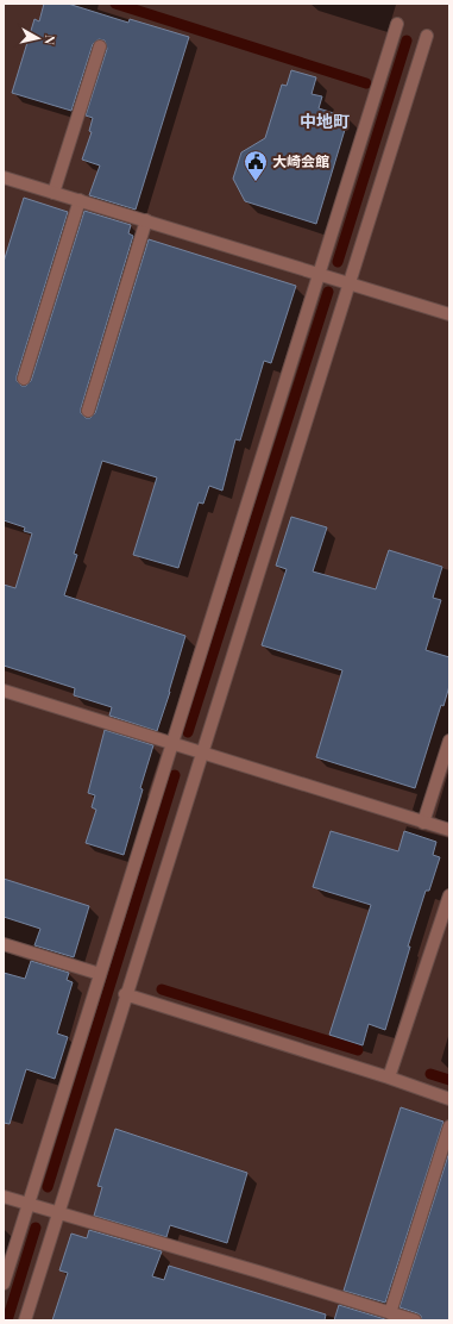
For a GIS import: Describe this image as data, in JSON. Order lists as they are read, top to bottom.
{
  "districts": ["中地町"],
  "places": {
    "public building": ["大崎会館"]
  },
  "north": "right"
}
